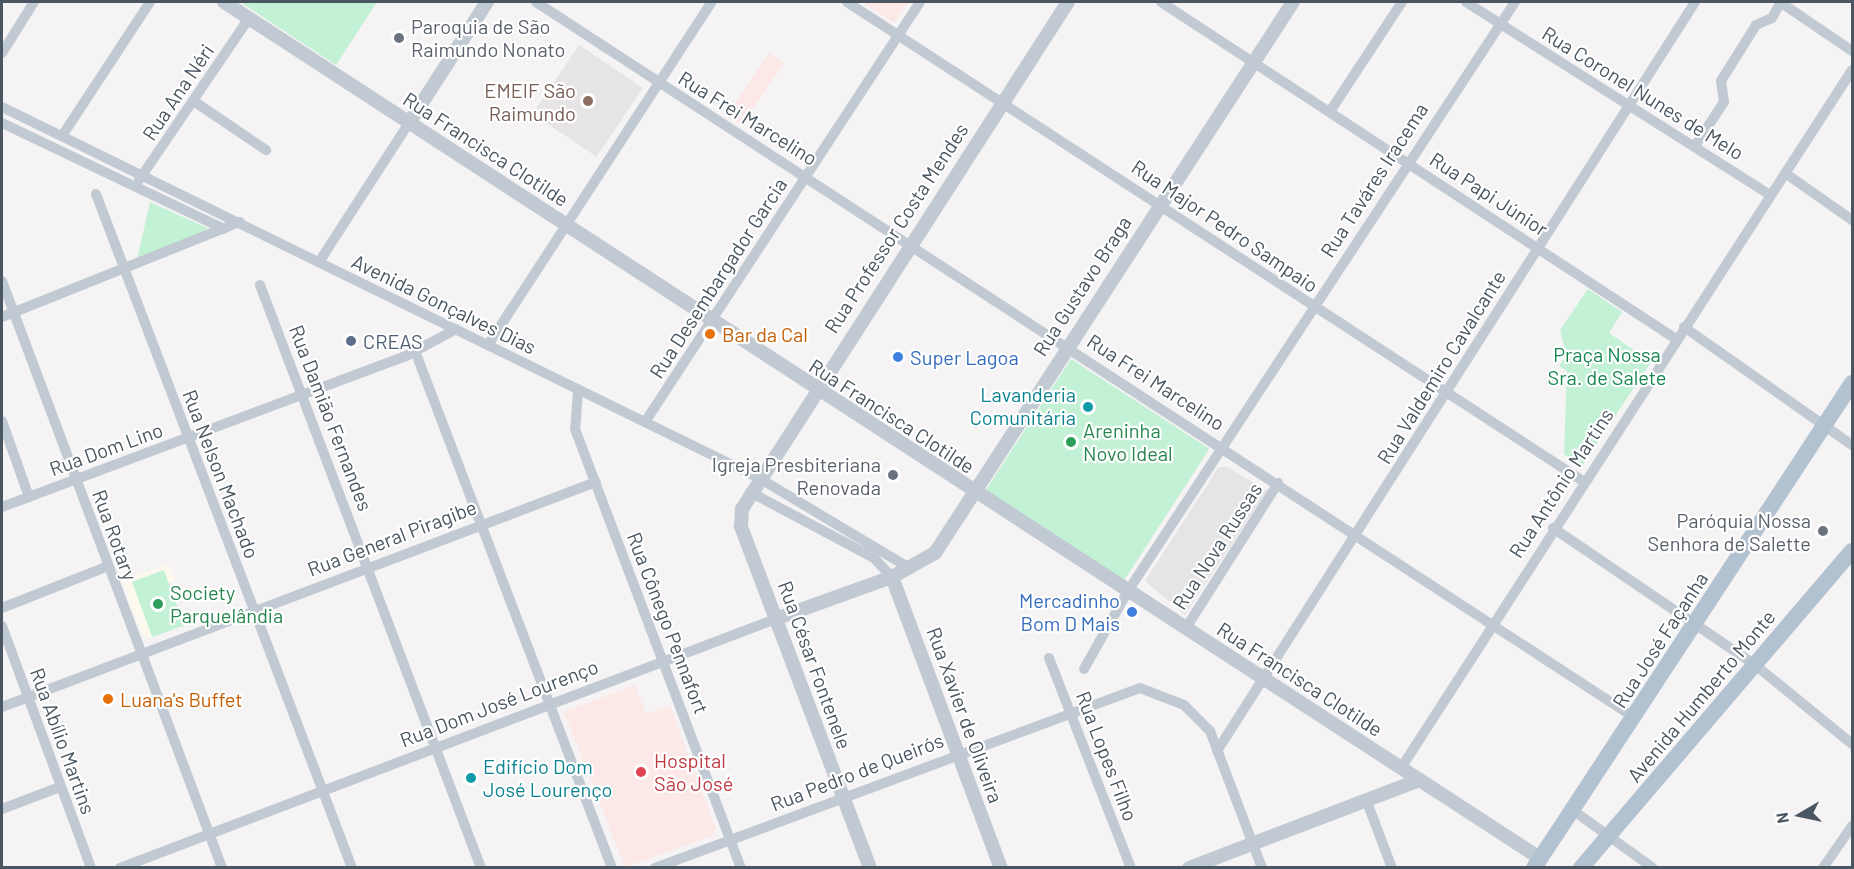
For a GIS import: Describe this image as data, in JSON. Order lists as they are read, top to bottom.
{
  "streets": {
    "main road": ["Rua José Façanha", "Avenida Humberto Monte"],
    "street": [
      "Rua Ana Néri",
      "Rua Coronel Nunes de Melo",
      "Rua Frei Marcelino",
      "Rua Francisca Clotilde",
      "Rua Taváres Iracema",
      "Rua Papi Júnior",
      "Rua Major Pedro Sampaio",
      "Rua Professor Costa Mendes",
      "Rua Desembargador Garcia",
      "Rua Gustavo Braga",
      "Avenida Gonçalves Dias",
      "Rua Valdemiro Cavalcante",
      "Rua Damião Fernandes",
      "Rua Dom Lino",
      "Rua Nelson Machado",
      "Rua Antônio Martins",
      "Rua Rotary",
      "Rua General Piragibe",
      "Rua Nova Russas",
      "Rua Cônego Pennafort",
      "Rua César Fontenele",
      "Rua Dom José Lourenço",
      "Rua Xavier de Oliveira",
      "Rua Abílio Martins",
      "Rua Lopes Filho",
      "Rua Pedro de Queirós"
    ]
  },
  "crossings": [
    ["Rua Ana Néri", "Rua Francisca Clotilde"],
    ["Rua Ana Néri", "Avenida Gonçalves Dias"],
    ["Rua Coronel Nunes de Melo", "Rua Taváres Iracema"],
    ["Rua Coronel Nunes de Melo", "Rua Valdemiro Cavalcante"],
    ["Rua Coronel Nunes de Melo", "Rua Antônio Martins"],
    ["Rua Frei Marcelino", "Rua Taváres Iracema"],
    ["Rua Frei Marcelino", "Rua Professor Costa Mendes"],
    ["Rua Frei Marcelino", "Rua Desembargador Garcia"],
    ["Rua Frei Marcelino", "Rua Gustavo Braga"],
    ["Rua Frei Marcelino", "Rua Valdemiro Cavalcante"],
    ["Rua Frei Marcelino", "Rua Antônio Martins"],
    ["Rua Frei Marcelino", "Rua Nova Russas"],
    ["Rua Frei Marcelino", "Rua José Façanha"],
    ["Rua Francisca Clotilde", "Rua Taváres Iracema"],
    ["Rua Francisca Clotilde", "Rua Professor Costa Mendes"],
    ["Rua Francisca Clotilde", "Rua Desembargador Garcia"],
    ["Rua Francisca Clotilde", "Rua Gustavo Braga"],
    ["Rua Francisca Clotilde", "Rua Valdemiro Cavalcante"],
    ["Rua Francisca Clotilde", "Rua Antônio Martins"],
    ["Rua Francisca Clotilde", "Rua Nova Russas"],
    ["Rua Francisca Clotilde", "Rua José Façanha"],
    ["Rua Taváres Iracema", "Rua Papi Júnior"],
    ["Rua Taváres Iracema", "Rua Major Pedro Sampaio"],
    ["Rua Papi Júnior", "Rua Gustavo Braga"],
    ["Rua Papi Júnior", "Rua Valdemiro Cavalcante"],
    ["Rua Papi Júnior", "Rua Antônio Martins"],
    ["Rua Major Pedro Sampaio", "Rua Professor Costa Mendes"],
    ["Rua Major Pedro Sampaio", "Rua Desembargador Garcia"],
    ["Rua Major Pedro Sampaio", "Rua Gustavo Braga"],
    ["Rua Major Pedro Sampaio", "Rua Valdemiro Cavalcante"],
    ["Rua Major Pedro Sampaio", "Rua Antônio Martins"],
    ["Rua Professor Costa Mendes", "Avenida Gonçalves Dias"],
    ["Rua Professor Costa Mendes", "Rua César Fontenele"],
    ["Rua Desembargador Garcia", "Avenida Gonçalves Dias"],
    ["Rua Gustavo Braga", "Avenida Gonçalves Dias"],
    ["Rua Gustavo Braga", "Rua Dom José Lourenço"],
    ["Rua Gustavo Braga", "Rua Xavier de Oliveira"],
    ["Avenida Gonçalves Dias", "Rua Dom Lino"],
    ["Avenida Gonçalves Dias", "Rua Cônego Pennafort"],
    ["Avenida Gonçalves Dias", "Rua César Fontenele"],
    ["Avenida Gonçalves Dias", "Rua Dom José Lourenço"],
    ["Avenida Gonçalves Dias", "Rua Xavier de Oliveira"],
    ["Rua Valdemiro Cavalcante", "Rua Pedro de Queirós"],
    ["Rua Damião Fernandes", "Rua Dom Lino"],
    ["Rua Damião Fernandes", "Rua General Piragibe"],
    ["Rua Damião Fernandes", "Rua Dom José Lourenço"],
    ["Rua Dom Lino", "Rua Nelson Machado"],
    ["Rua Dom Lino", "Rua Rotary"],
    ["Rua Nelson Machado", "Rua General Piragibe"],
    ["Rua Nelson Machado", "Rua Dom José Lourenço"],
    ["Rua Rotary", "Rua General Piragibe"],
    ["Rua Rotary", "Rua Dom José Lourenço"],
    ["Rua General Piragibe", "Rua Cônego Pennafort"],
    ["Rua General Piragibe", "Rua Abílio Martins"],
    ["Rua Cônego Pennafort", "Rua Dom José Lourenço"],
    ["Rua Cônego Pennafort", "Rua Pedro de Queirós"],
    ["Rua César Fontenele", "Rua Dom José Lourenço"],
    ["Rua César Fontenele", "Rua Pedro de Queirós"],
    ["Rua Dom José Lourenço", "Rua Xavier de Oliveira"],
    ["Rua Xavier de Oliveira", "Rua Pedro de Queirós"],
    ["Rua Lopes Filho", "Rua Pedro de Queirós"]
  ],
  "parks": ["Praça Nossa Sra. de Salete"],
  "places": [
    "Paroquia de São Raimundo Nonato",
    "EMEIF São Raimundo",
    "Bar da Cal",
    "CREAS",
    "Super Lagoa",
    "Lavanderia Comunitária",
    "Areninha Novo Ideal",
    "Igreja Presbiteriana Renovada",
    "Paróquia Nossa Senhora de Salette",
    "Society Parquelândia",
    "Mercadinho Bom D Mais",
    "Luana's Buffet",
    "Hospital São José",
    "Edifício Dom José Lourenço"
  ],
  "north": "left"
}
